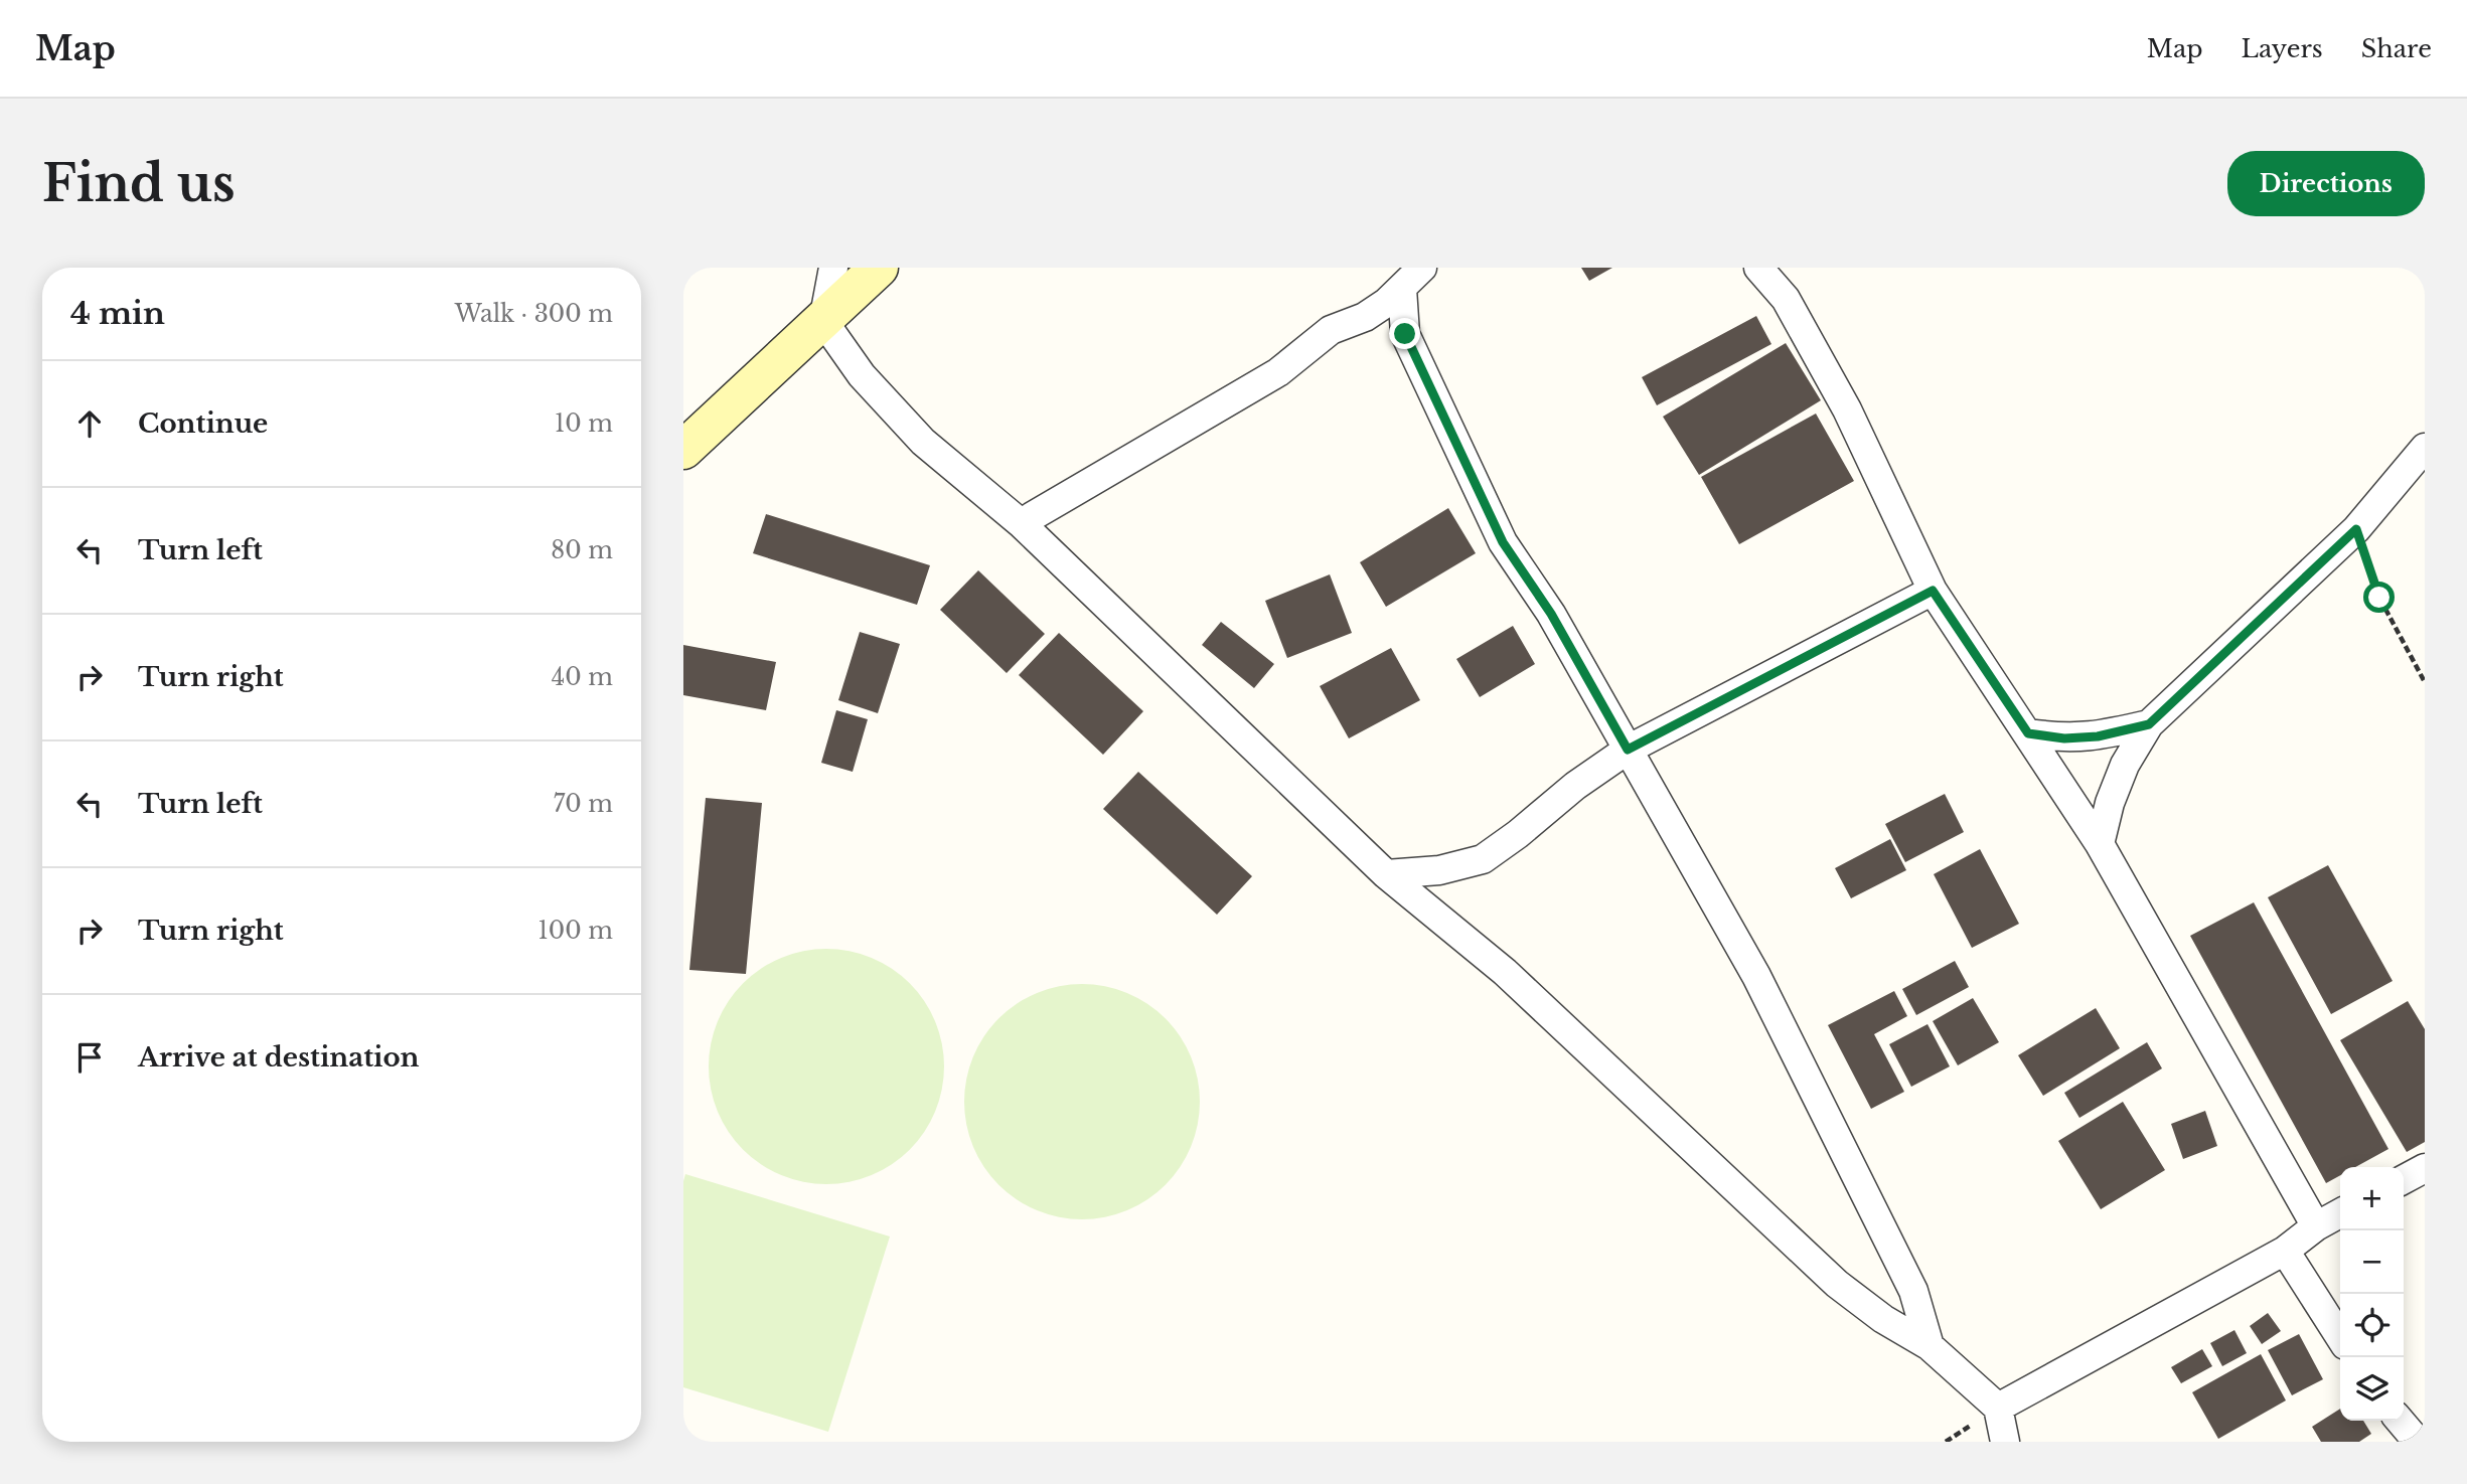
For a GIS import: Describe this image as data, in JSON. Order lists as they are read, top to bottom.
{
  "page": {
    "header": "Map",
    "nav": ["Map", "Layers", "Share"],
    "buttons": "Directions",
    "title": "Find us",
    "heading": ["4 min", "Walk · 300 m"],
    "list": [
      ["Continue", "10 m"],
      ["Turn left", "80 m"],
      ["Turn right", "40 m"],
      ["Turn left", "70 m"],
      ["Turn right", "100 m"],
      "Arrive at destination"
    ],
    "map_buttons": ["+", "−"]
  }
}
